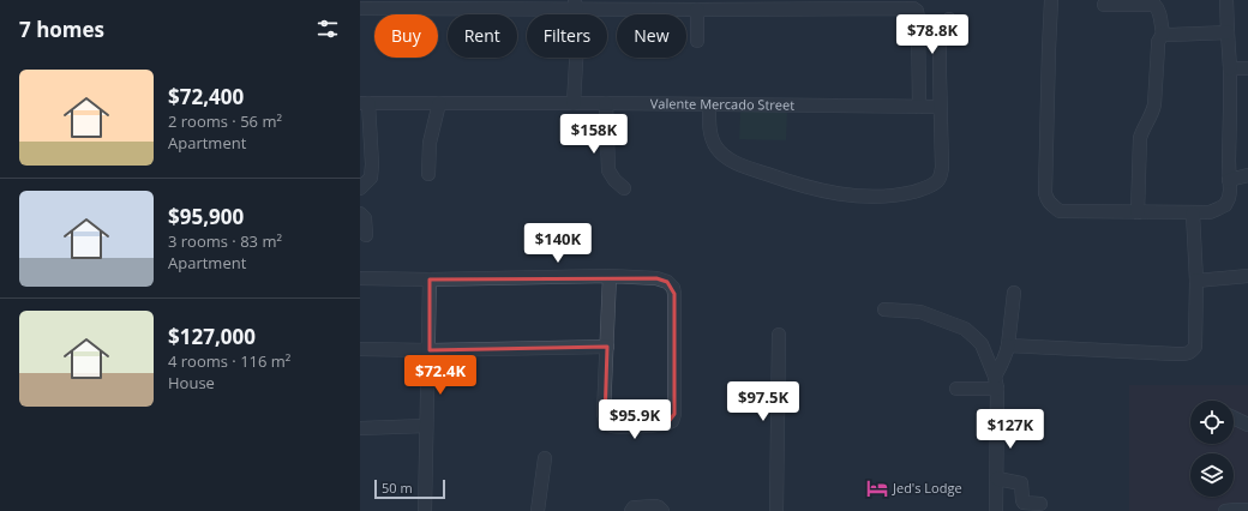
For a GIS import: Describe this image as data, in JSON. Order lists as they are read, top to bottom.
{
  "streets": {
    "street": ["Valente Mercado Street"]
  },
  "places": {
    "hotel": ["Jed's Lodge"]
  },
  "scale_bar": "50 m",
  "page": {
    "heading": "7 homes",
    "price": [
      "$78.8K",
      "$158K",
      "$140K",
      "$72.4K",
      "$97.5K",
      "$95.9K",
      "$127K"
    ],
    "chip": [
      "Buy",
      "Rent",
      "Filters",
      "New"
    ],
    "list": [
      {
        "name": "$72,400",
        "note": "2 rooms · 56 m² · Apartment"
      },
      {
        "name": "$95,900",
        "note": "3 rooms · 83 m² · Apartment"
      },
      {
        "name": "$127,000",
        "note": "4 rooms · 116 m² · House"
      }
    ],
    "scale": "50 m"
  }
}
